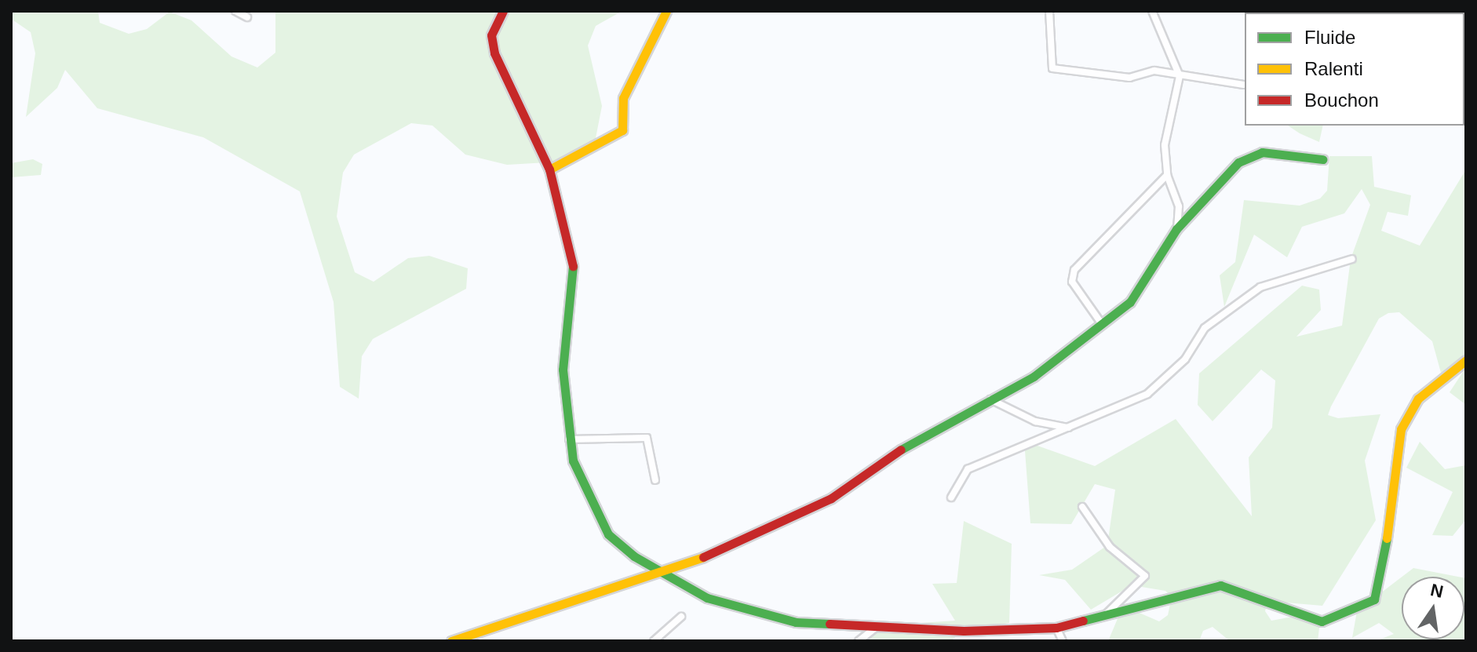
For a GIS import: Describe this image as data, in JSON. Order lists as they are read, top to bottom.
{
  "legend": ["Fluide", "Ralenti", "Bouchon"],
  "north": "top"
}
